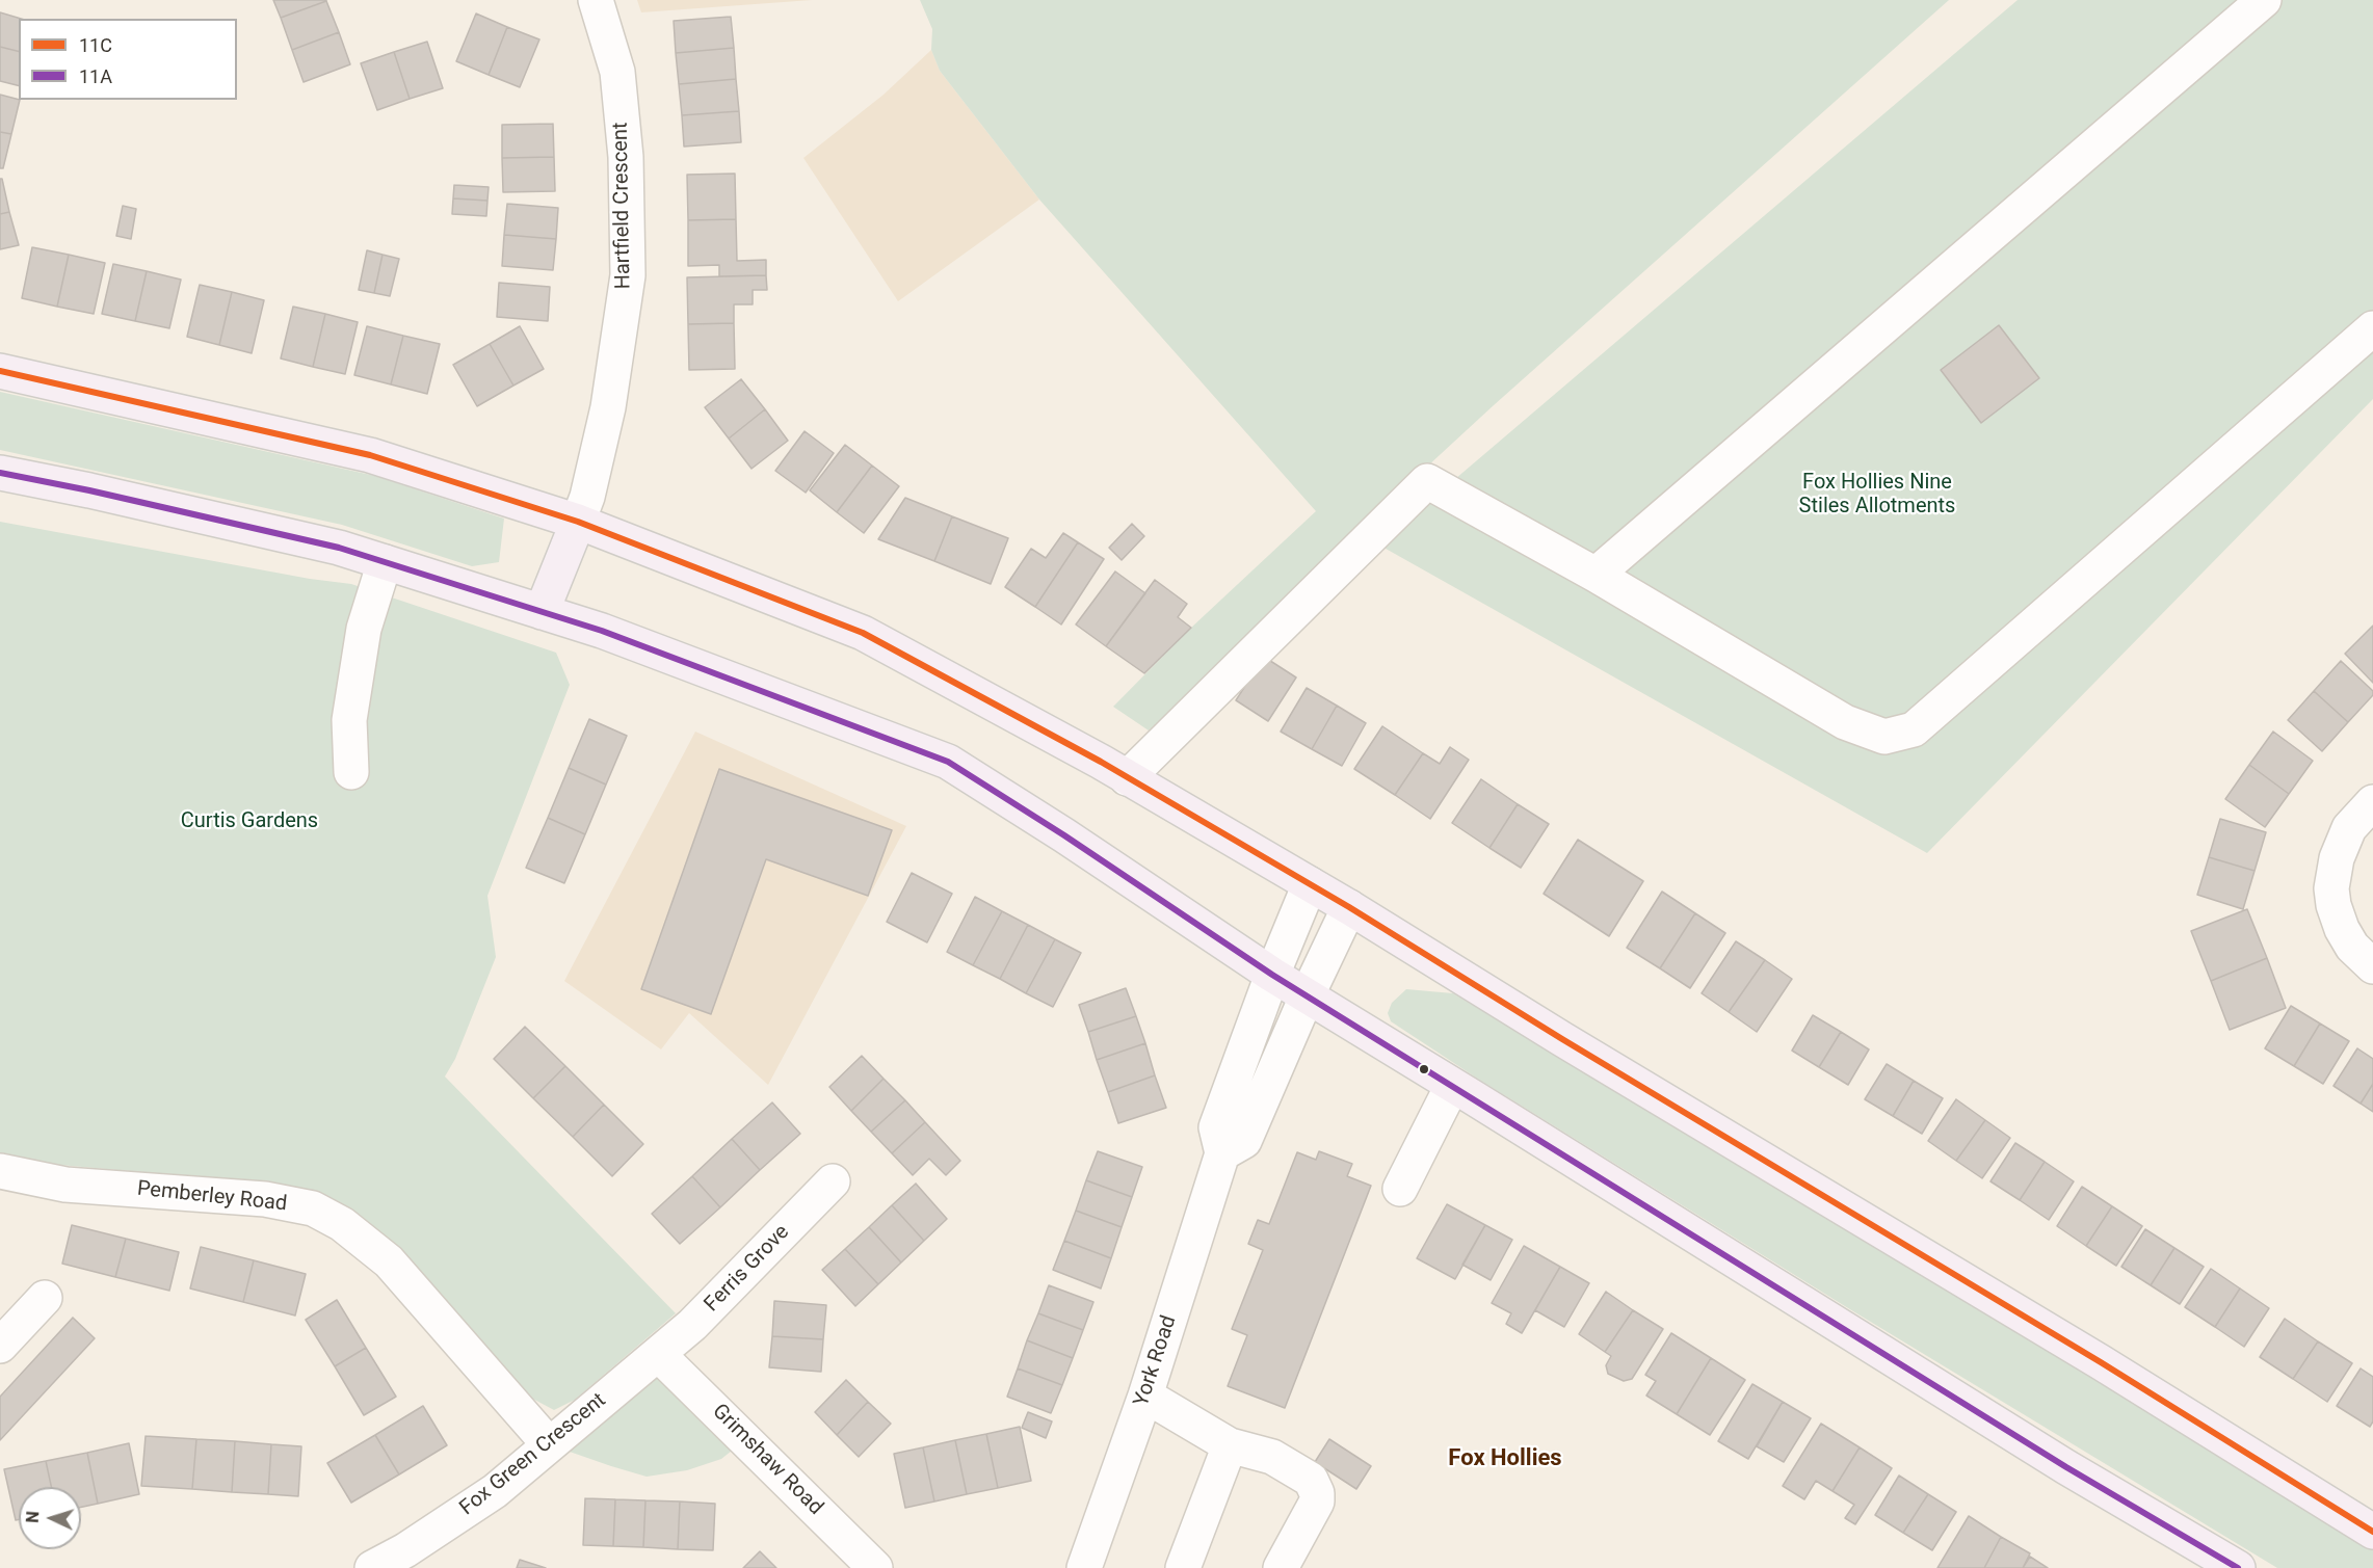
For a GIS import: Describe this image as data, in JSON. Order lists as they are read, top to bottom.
{
  "streets": {
    "street": [
      "Hartfield Crescent",
      "Pemberley Road",
      "Ferris Grove",
      "York Road",
      "Fox Green Crescent",
      "Grimshaw Road"
    ]
  },
  "crossings": [
    ["Pemberley Road", "Fox Green Crescent"],
    ["Ferris Grove", "Fox Green Crescent"],
    ["Ferris Grove", "Grimshaw Road"],
    ["Fox Green Crescent", "Grimshaw Road"]
  ],
  "districts": ["Fox Hollies"],
  "parks": ["Fox Hollies Nine Stiles Allotments", "Curtis Gardens"],
  "lines": ["transit line 11C", "transit line 11A"],
  "legend": ["11C", "11A"],
  "north": "left"
}
